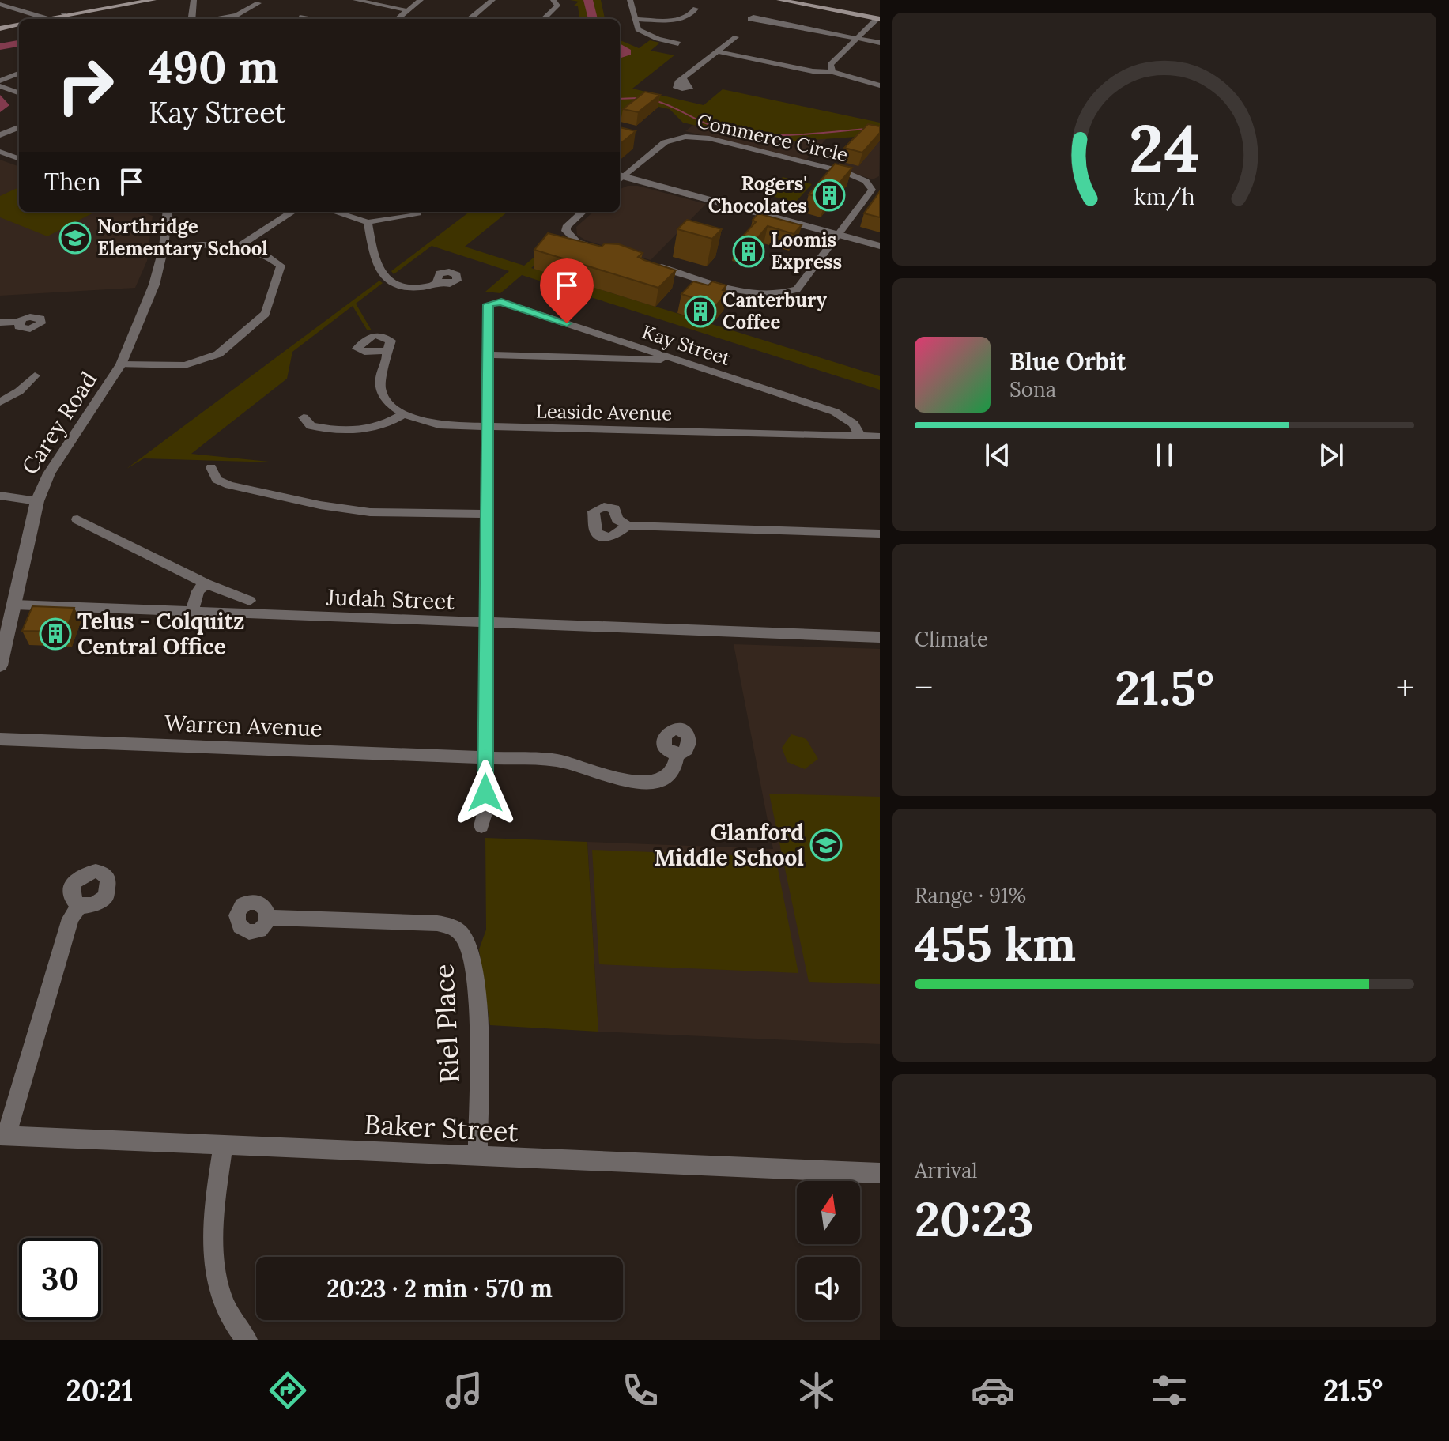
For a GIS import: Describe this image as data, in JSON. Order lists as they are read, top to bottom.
{
  "streets": {
    "street": [
      "Commerce Circle",
      "Kay Street",
      "Leaside Avenue",
      "Carey Road",
      "Judah Street",
      "Warren Avenue",
      "Riel Place",
      "Baker Street"
    ]
  },
  "crossings": [
    ["Kay Street", "Leaside Avenue"],
    ["Carey Road", "Judah Street"],
    ["Riel Place", "Baker Street"]
  ],
  "places": {
    "building": [
      "Rogers' Chocolates",
      "Loomis Express",
      "Canterbury Coffee",
      "Telus - Colquitz Central Office"
    ],
    "school or university": ["Northridge Elementary School", "Glanford Middle School"]
  },
  "north": "top",
  "page": {
    "turn": ["490 m", "Kay Street"],
    "then": "Then",
    "song": ["Blue Orbit", "Sona"],
    "tile": [
      "Climate",
      ["Range · 91%", "455 km"],
      ["Arrival", "20:23"]
    ],
    "heat": ["−", "21.5°", "+"],
    "limit": "30",
    "trip": "20:23 · 2 min · 570 m",
    "tabs": ["20:21", "21.5°"],
    "gauge": ["24", "km/h"]
  }
}
